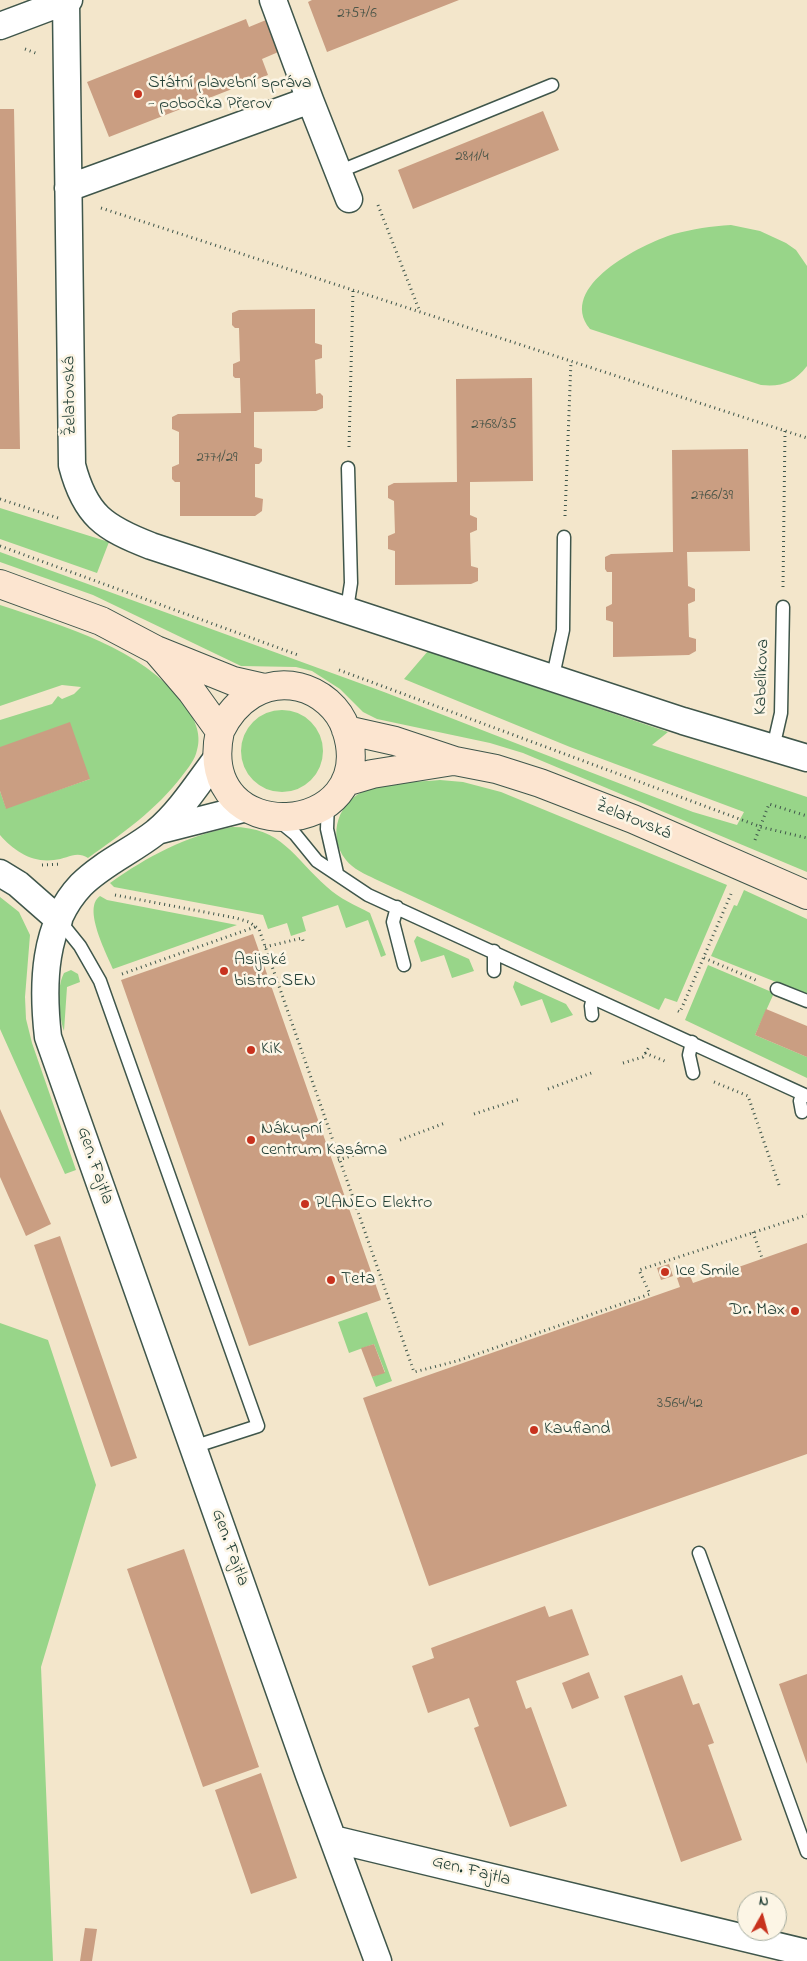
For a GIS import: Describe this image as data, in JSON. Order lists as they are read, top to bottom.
{
  "streets": {
    "main road": ["Želatovská"],
    "street": ["Gen. Fajtla"],
    "lane": ["Kabelíkova"]
  },
  "crossings": [
    ["Želatovská", "Kabelíkova"],
    ["Želatovská", "Gen. Fajtla"]
  ],
  "places": [
    "Státní plavební správa - pobočka Přerov",
    "Asijské bistro SEN",
    "KiK",
    "Nákupní centrum Kasárna",
    "PLANEO Elektro",
    "Ice Smile",
    "Teta",
    "Dr. Max",
    "Kaufland"
  ],
  "house_numbers": [
    "2757/6",
    "2811/4",
    "2768/35",
    "2771/29",
    "2766/39",
    "3564/42"
  ],
  "north": "top"
}
